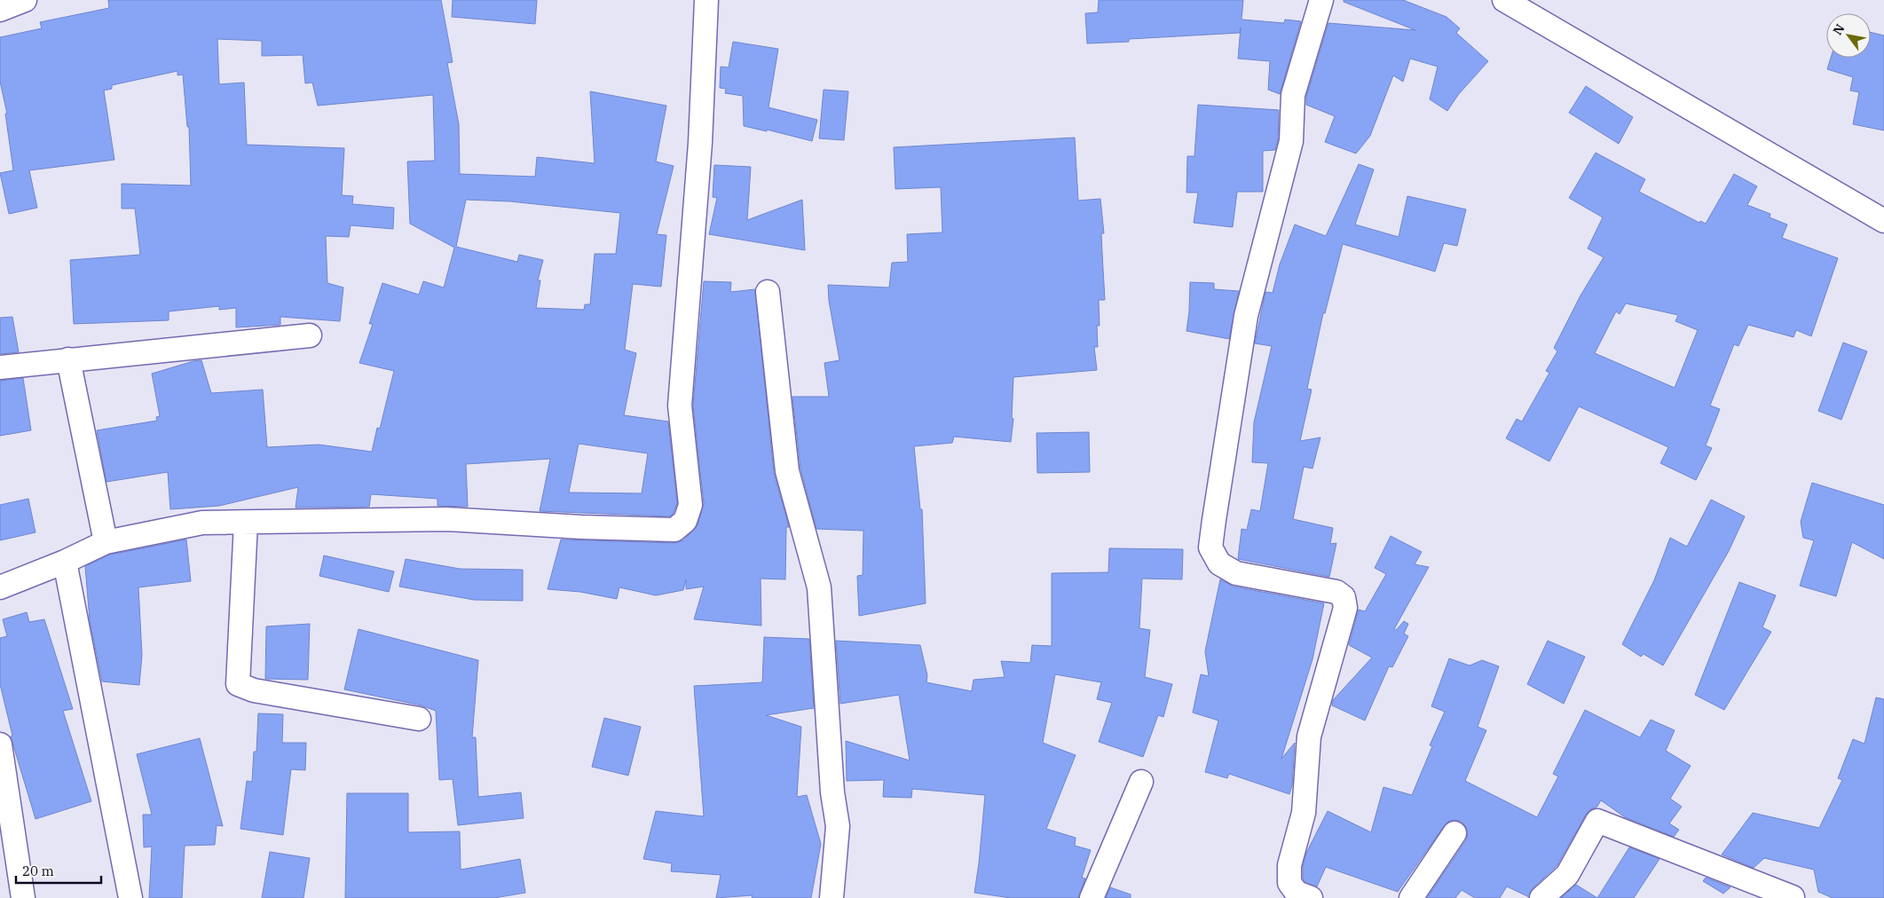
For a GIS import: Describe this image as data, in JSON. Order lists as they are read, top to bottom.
{
  "scale_bar": "20 m",
  "north": "top left"
}
